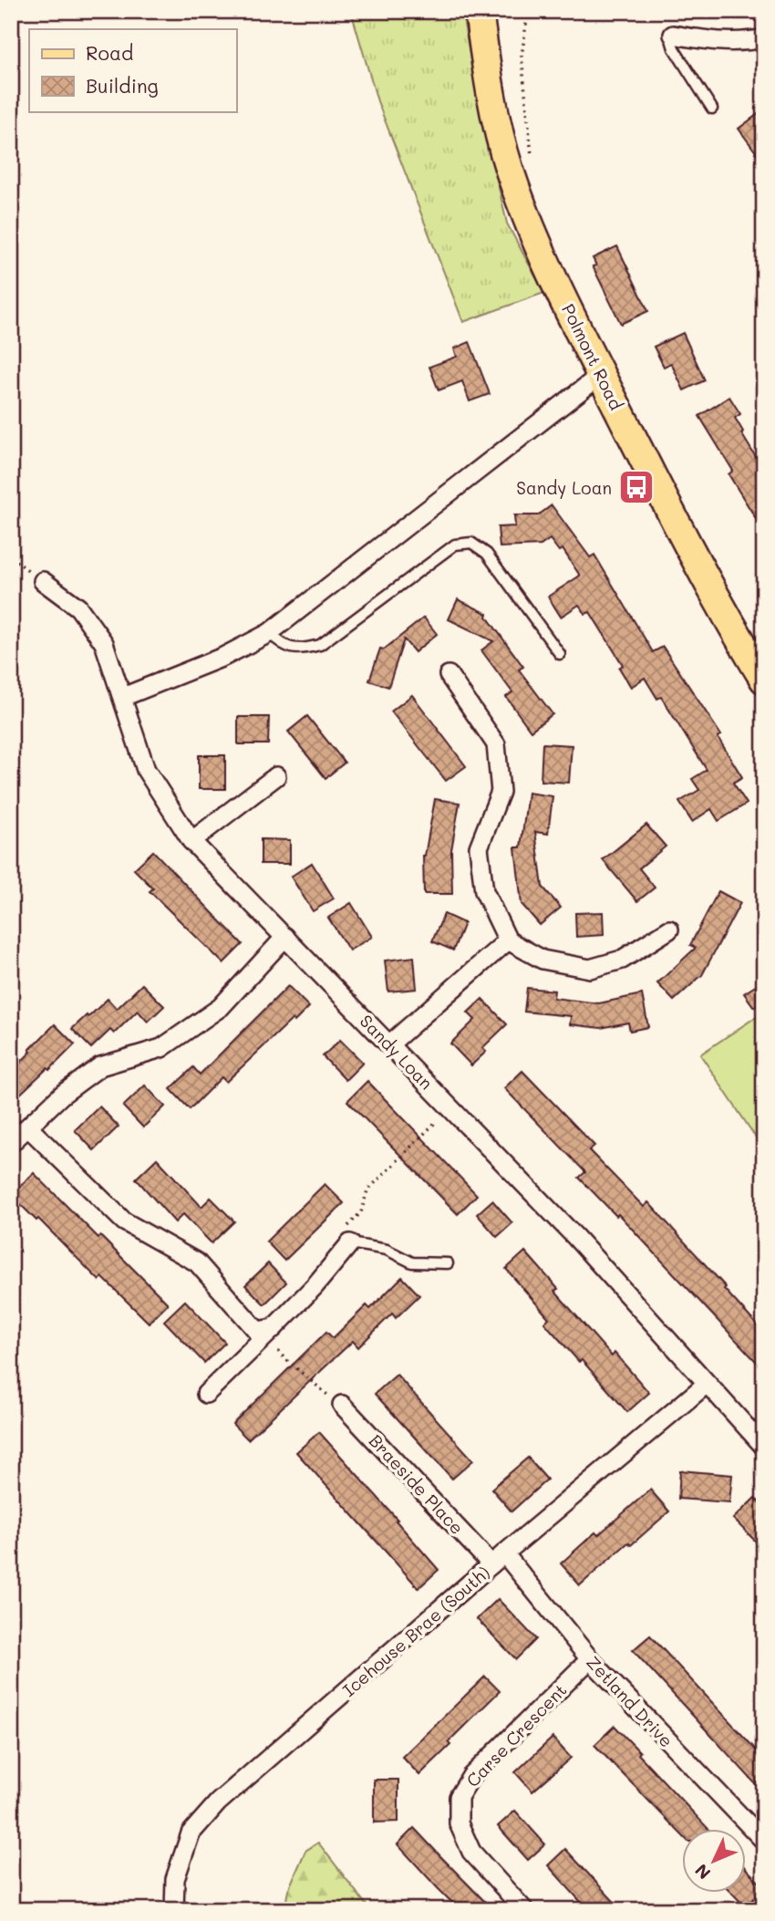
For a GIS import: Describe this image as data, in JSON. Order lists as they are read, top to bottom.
{
  "streets": {
    "main road": ["Polmont Road"],
    "street": [
      "Sandy Loan",
      "Braeside Place",
      "Icehouse Brae (South)",
      "Zetland Drive",
      "Carse Crescent"
    ]
  },
  "crossings": [
    ["Sandy Loan", "Icehouse Brae (South)"],
    ["Braeside Place", "Icehouse Brae (South)"],
    ["Braeside Place", "Zetland Drive"],
    ["Icehouse Brae (South)", "Zetland Drive"],
    ["Zetland Drive", "Carse Crescent"]
  ],
  "places": {
    "bus stop": ["Sandy Loan"]
  },
  "legend": ["Road", "Building"],
  "north": "bottom left"
}
